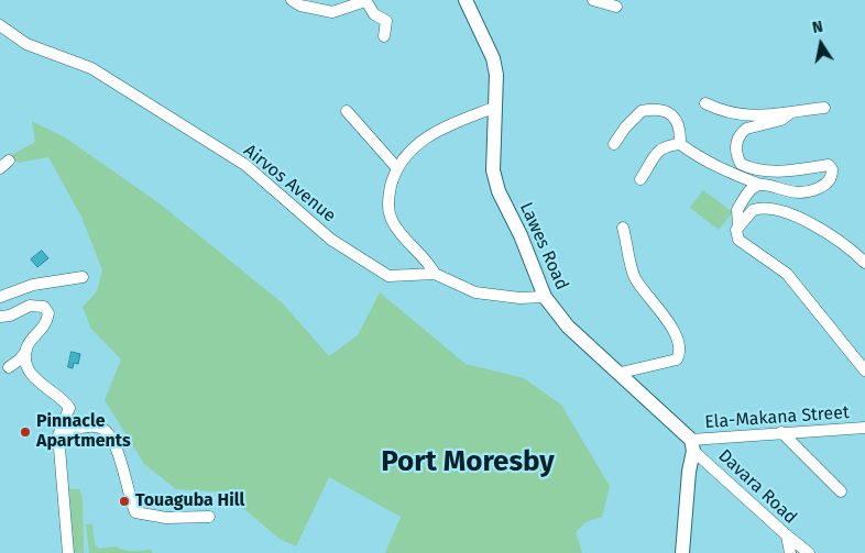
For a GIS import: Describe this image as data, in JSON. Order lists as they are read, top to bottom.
{
  "streets": {
    "main road": ["Lawes Road"],
    "street": ["Airvos Avenue", "Ela-Makana Street", "Davara Road"]
  },
  "crossings": [
    ["Airvos Avenue", "Lawes Road"],
    ["Lawes Road", "Ela-Makana Street"],
    ["Lawes Road", "Davara Road"],
    ["Ela-Makana Street", "Davara Road"]
  ],
  "districts": ["Port Moresby"],
  "places": ["Pinnacle Apartments", "Touaguba Hill"],
  "north": "top"
}
